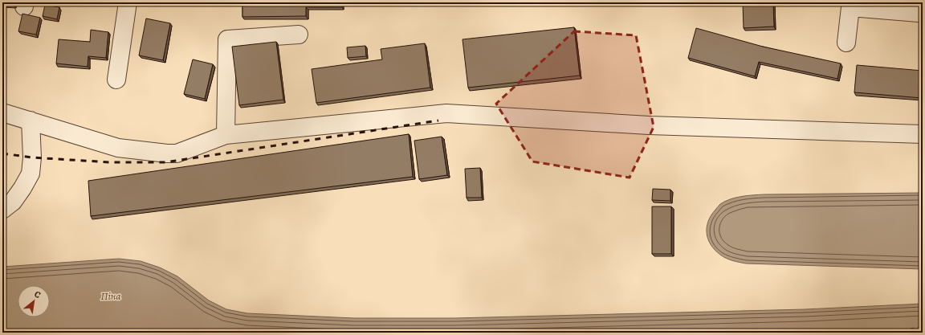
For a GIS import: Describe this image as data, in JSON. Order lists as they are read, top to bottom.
{
  "water": ["Піна"],
  "north": "top right"
}
